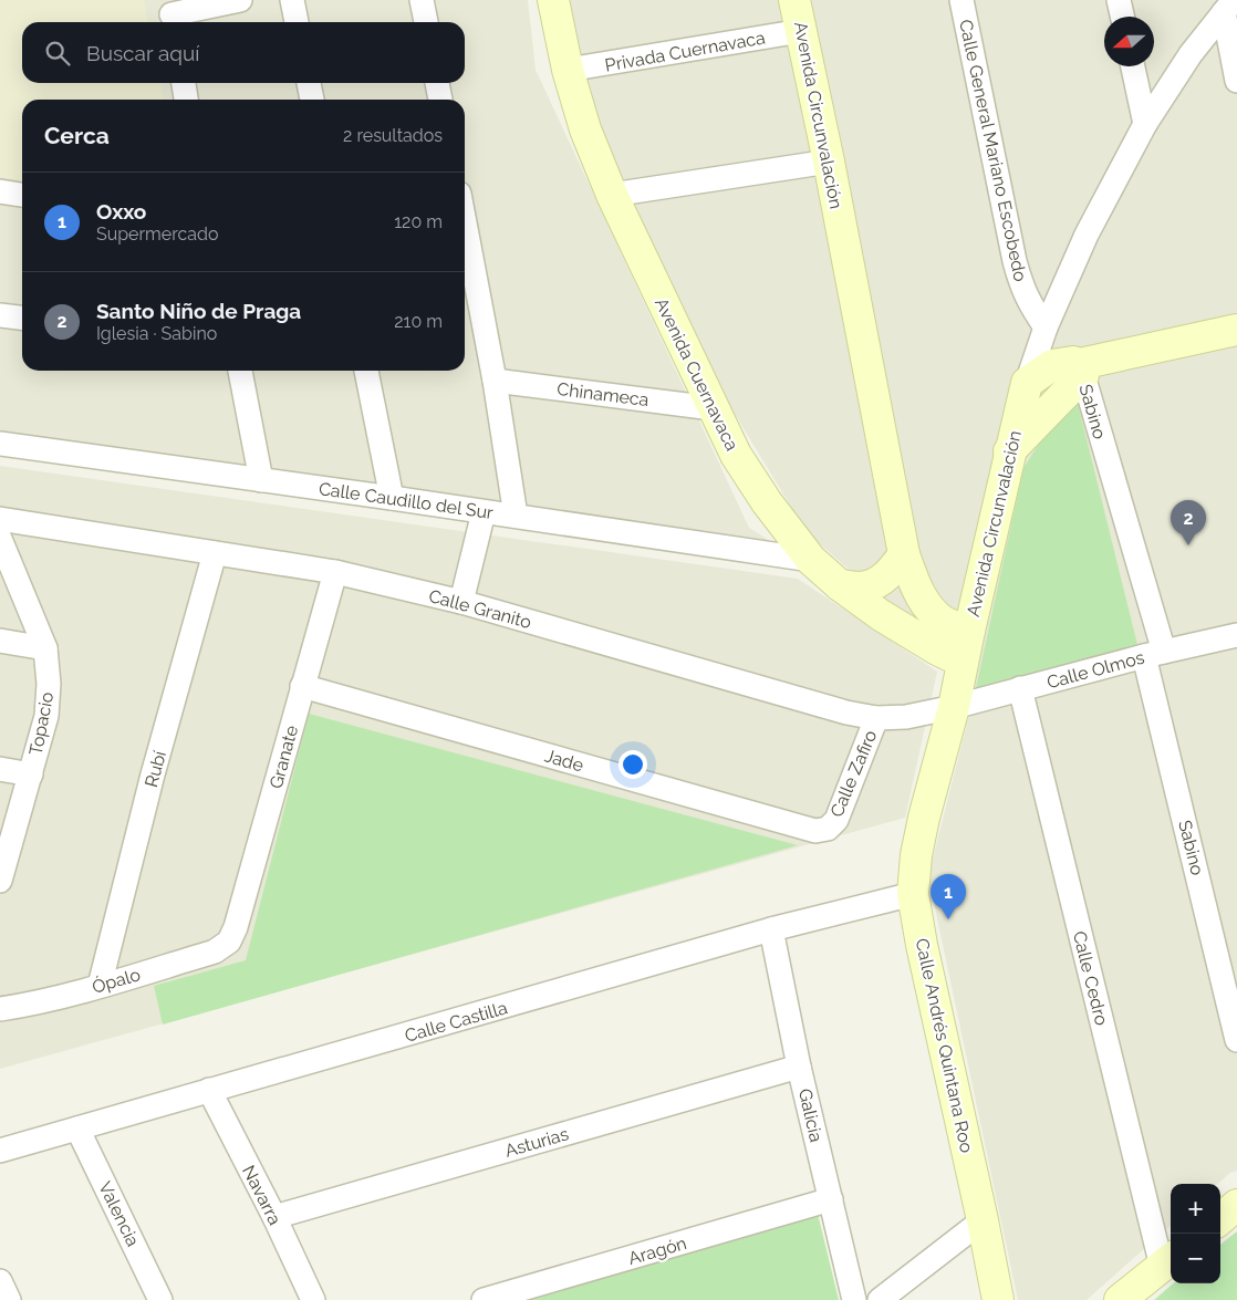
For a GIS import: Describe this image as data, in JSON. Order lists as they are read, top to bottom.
{
  "streets": {
    "street": [
      "Privada Cuernavaca",
      "Avenida Circunvalación",
      "Calle General Mariano Escobedo",
      "Avenida Cuernavaca",
      "Chinameca",
      "Sabino",
      "Calle Caudillo del Sur",
      "Calle Granito",
      "Calle Olmos",
      "Topacio",
      "Granate",
      "Jade",
      "Rubí",
      "Calle Zafiro",
      "Calle Cedro",
      "Ópalo",
      "Calle Castilla",
      "Calle Andrés Quintana Roo",
      "Galicia",
      "Asturias",
      "Navarra",
      "Valencia",
      "Aragón"
    ]
  },
  "crossings": [
    ["Privada Cuernavaca", "Avenida Circunvalación"],
    ["Privada Cuernavaca", "Avenida Cuernavaca"],
    ["Avenida Circunvalación", "Calle General Mariano Escobedo"],
    ["Avenida Circunvalación", "Calle Andrés Quintana Roo"],
    ["Avenida Cuernavaca", "Chinameca"],
    ["Avenida Cuernavaca", "Calle Caudillo del Sur"],
    ["Avenida Cuernavaca", "Calle Andrés Quintana Roo"],
    ["Sabino", "Calle Olmos"],
    ["Calle Granito", "Calle Olmos"],
    ["Calle Granito", "Granate"],
    ["Calle Granito", "Rubí"],
    ["Calle Granito", "Calle Zafiro"],
    ["Calle Granito", "Calle Andrés Quintana Roo"],
    ["Calle Olmos", "Calle Cedro"],
    ["Calle Olmos", "Calle Andrés Quintana Roo"],
    ["Granate", "Jade"],
    ["Granate", "Ópalo"],
    ["Jade", "Calle Zafiro"],
    ["Rubí", "Ópalo"],
    ["Calle Castilla", "Calle Andrés Quintana Roo"],
    ["Calle Castilla", "Galicia"],
    ["Calle Castilla", "Navarra"],
    ["Calle Castilla", "Valencia"],
    ["Galicia", "Asturias"],
    ["Galicia", "Aragón"],
    ["Asturias", "Navarra"]
  ],
  "north": "left",
  "page": {
    "search": "Buscar aquí",
    "heading": ["Cerca", "2 resultados"],
    "list": [
      {
        "mark": "1",
        "name": "Oxxo",
        "note": "Supermercado",
        "value": "120 m"
      },
      {
        "mark": "2",
        "name": "Santo Niño de Praga",
        "note": "Iglesia · Sabino",
        "value": "210 m"
      }
    ],
    "pins": ["2", "1"],
    "map_buttons": ["+", "−"]
  }
}
